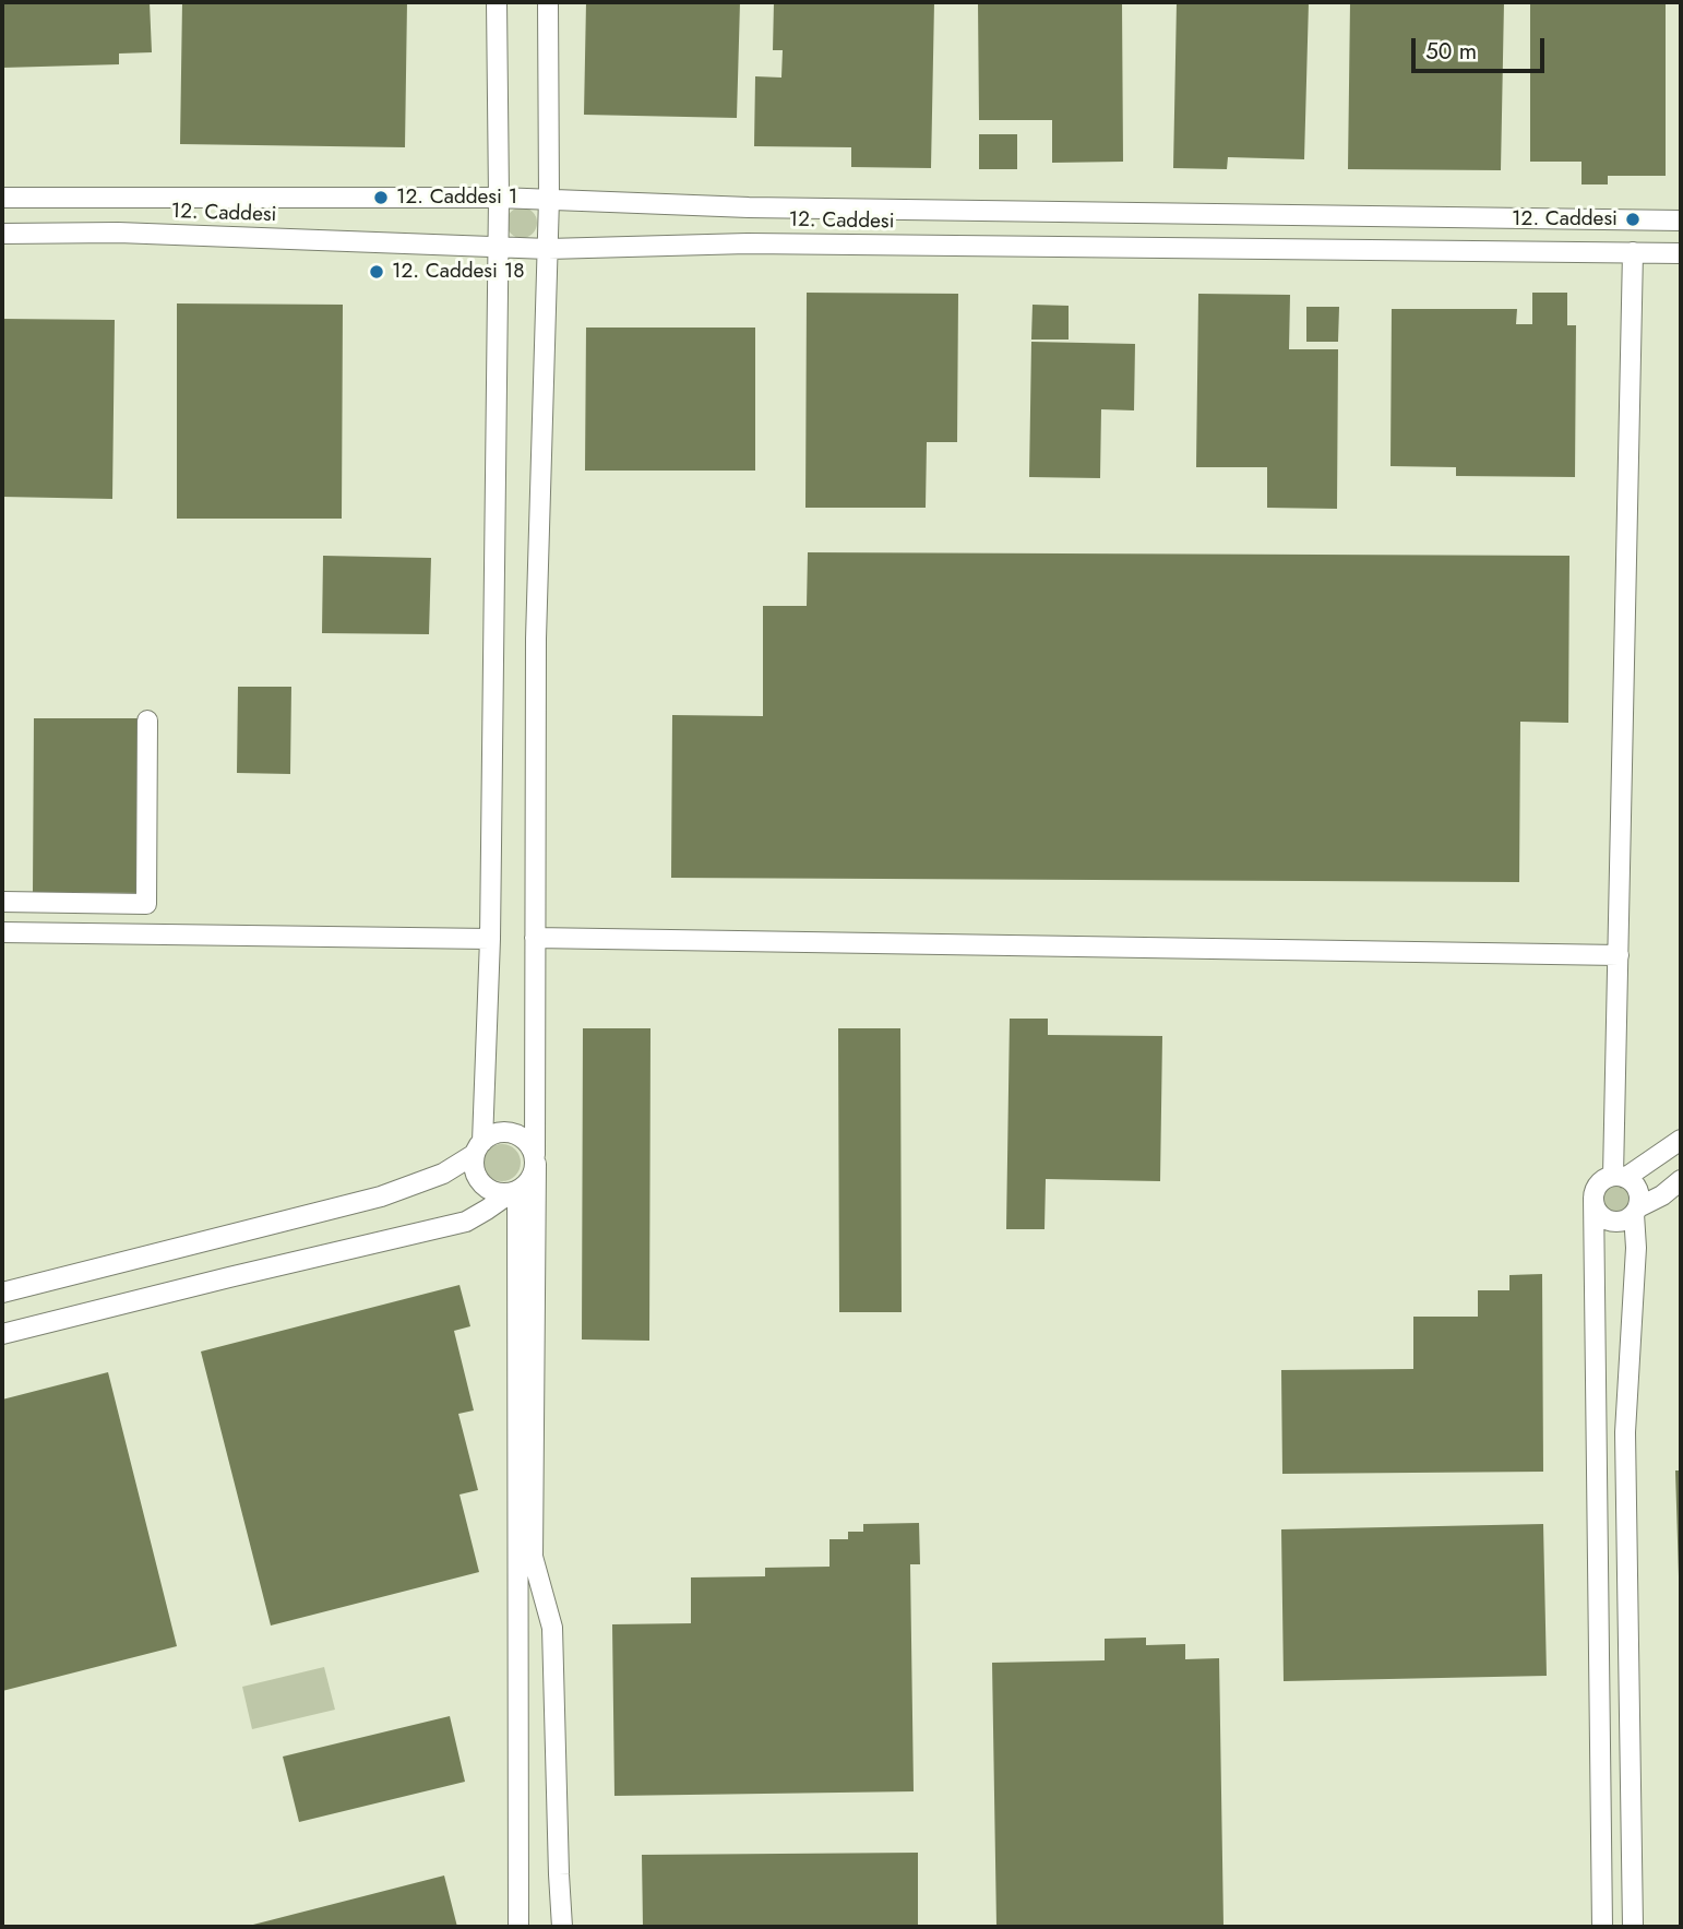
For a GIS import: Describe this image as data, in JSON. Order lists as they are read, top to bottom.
{
  "streets": {
    "street": ["12. Caddesi"]
  },
  "places": ["12. Caddesi 1", "12. Caddesi", "12. Caddesi 18"],
  "scale_bar": "50 m"
}
